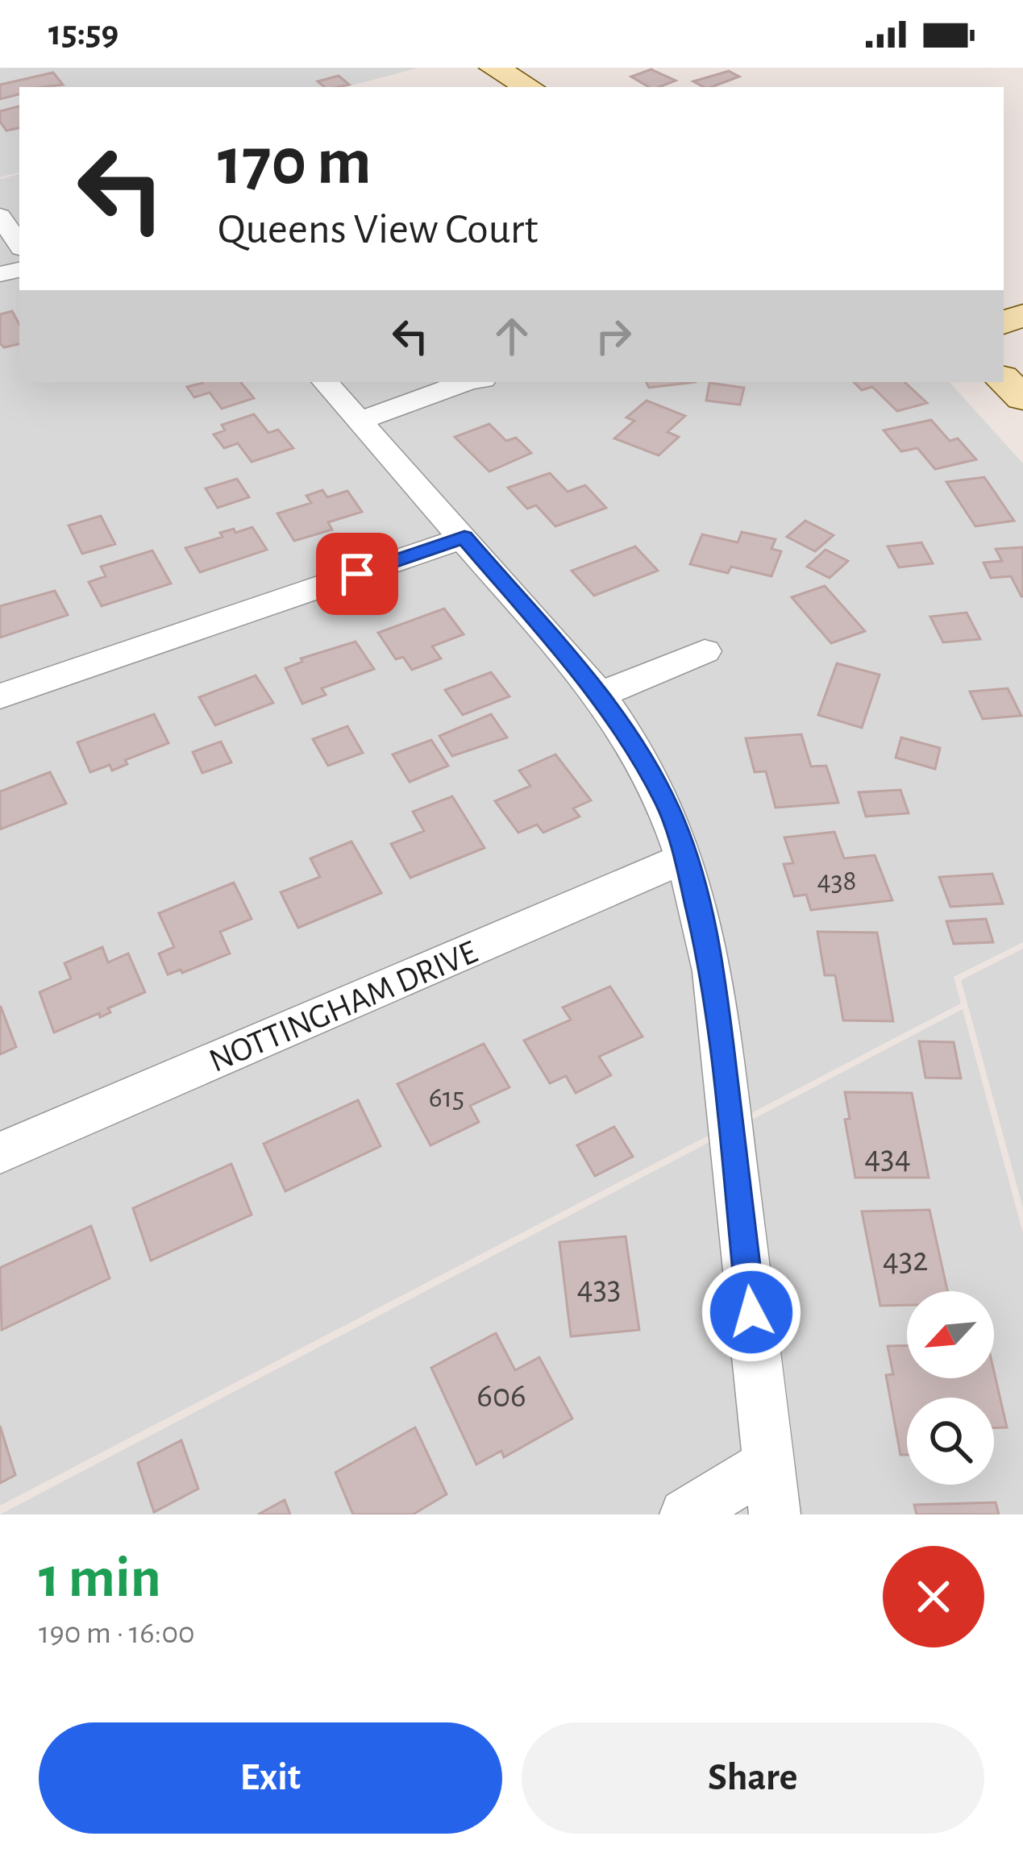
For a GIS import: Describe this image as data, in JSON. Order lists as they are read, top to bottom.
{
  "streets": {
    "street": ["NOTTINGHAM DRIVE"]
  },
  "house_numbers": [
    "438",
    "615",
    "434",
    "432",
    "433",
    "606"
  ],
  "north": "bottom left",
  "page": {
    "status": "15:59",
    "turn": ["170 m", "Queens View Court"],
    "heading": ["1 min", "190 m · 16:00"],
    "buttons": ["Exit", "Share"]
  }
}
